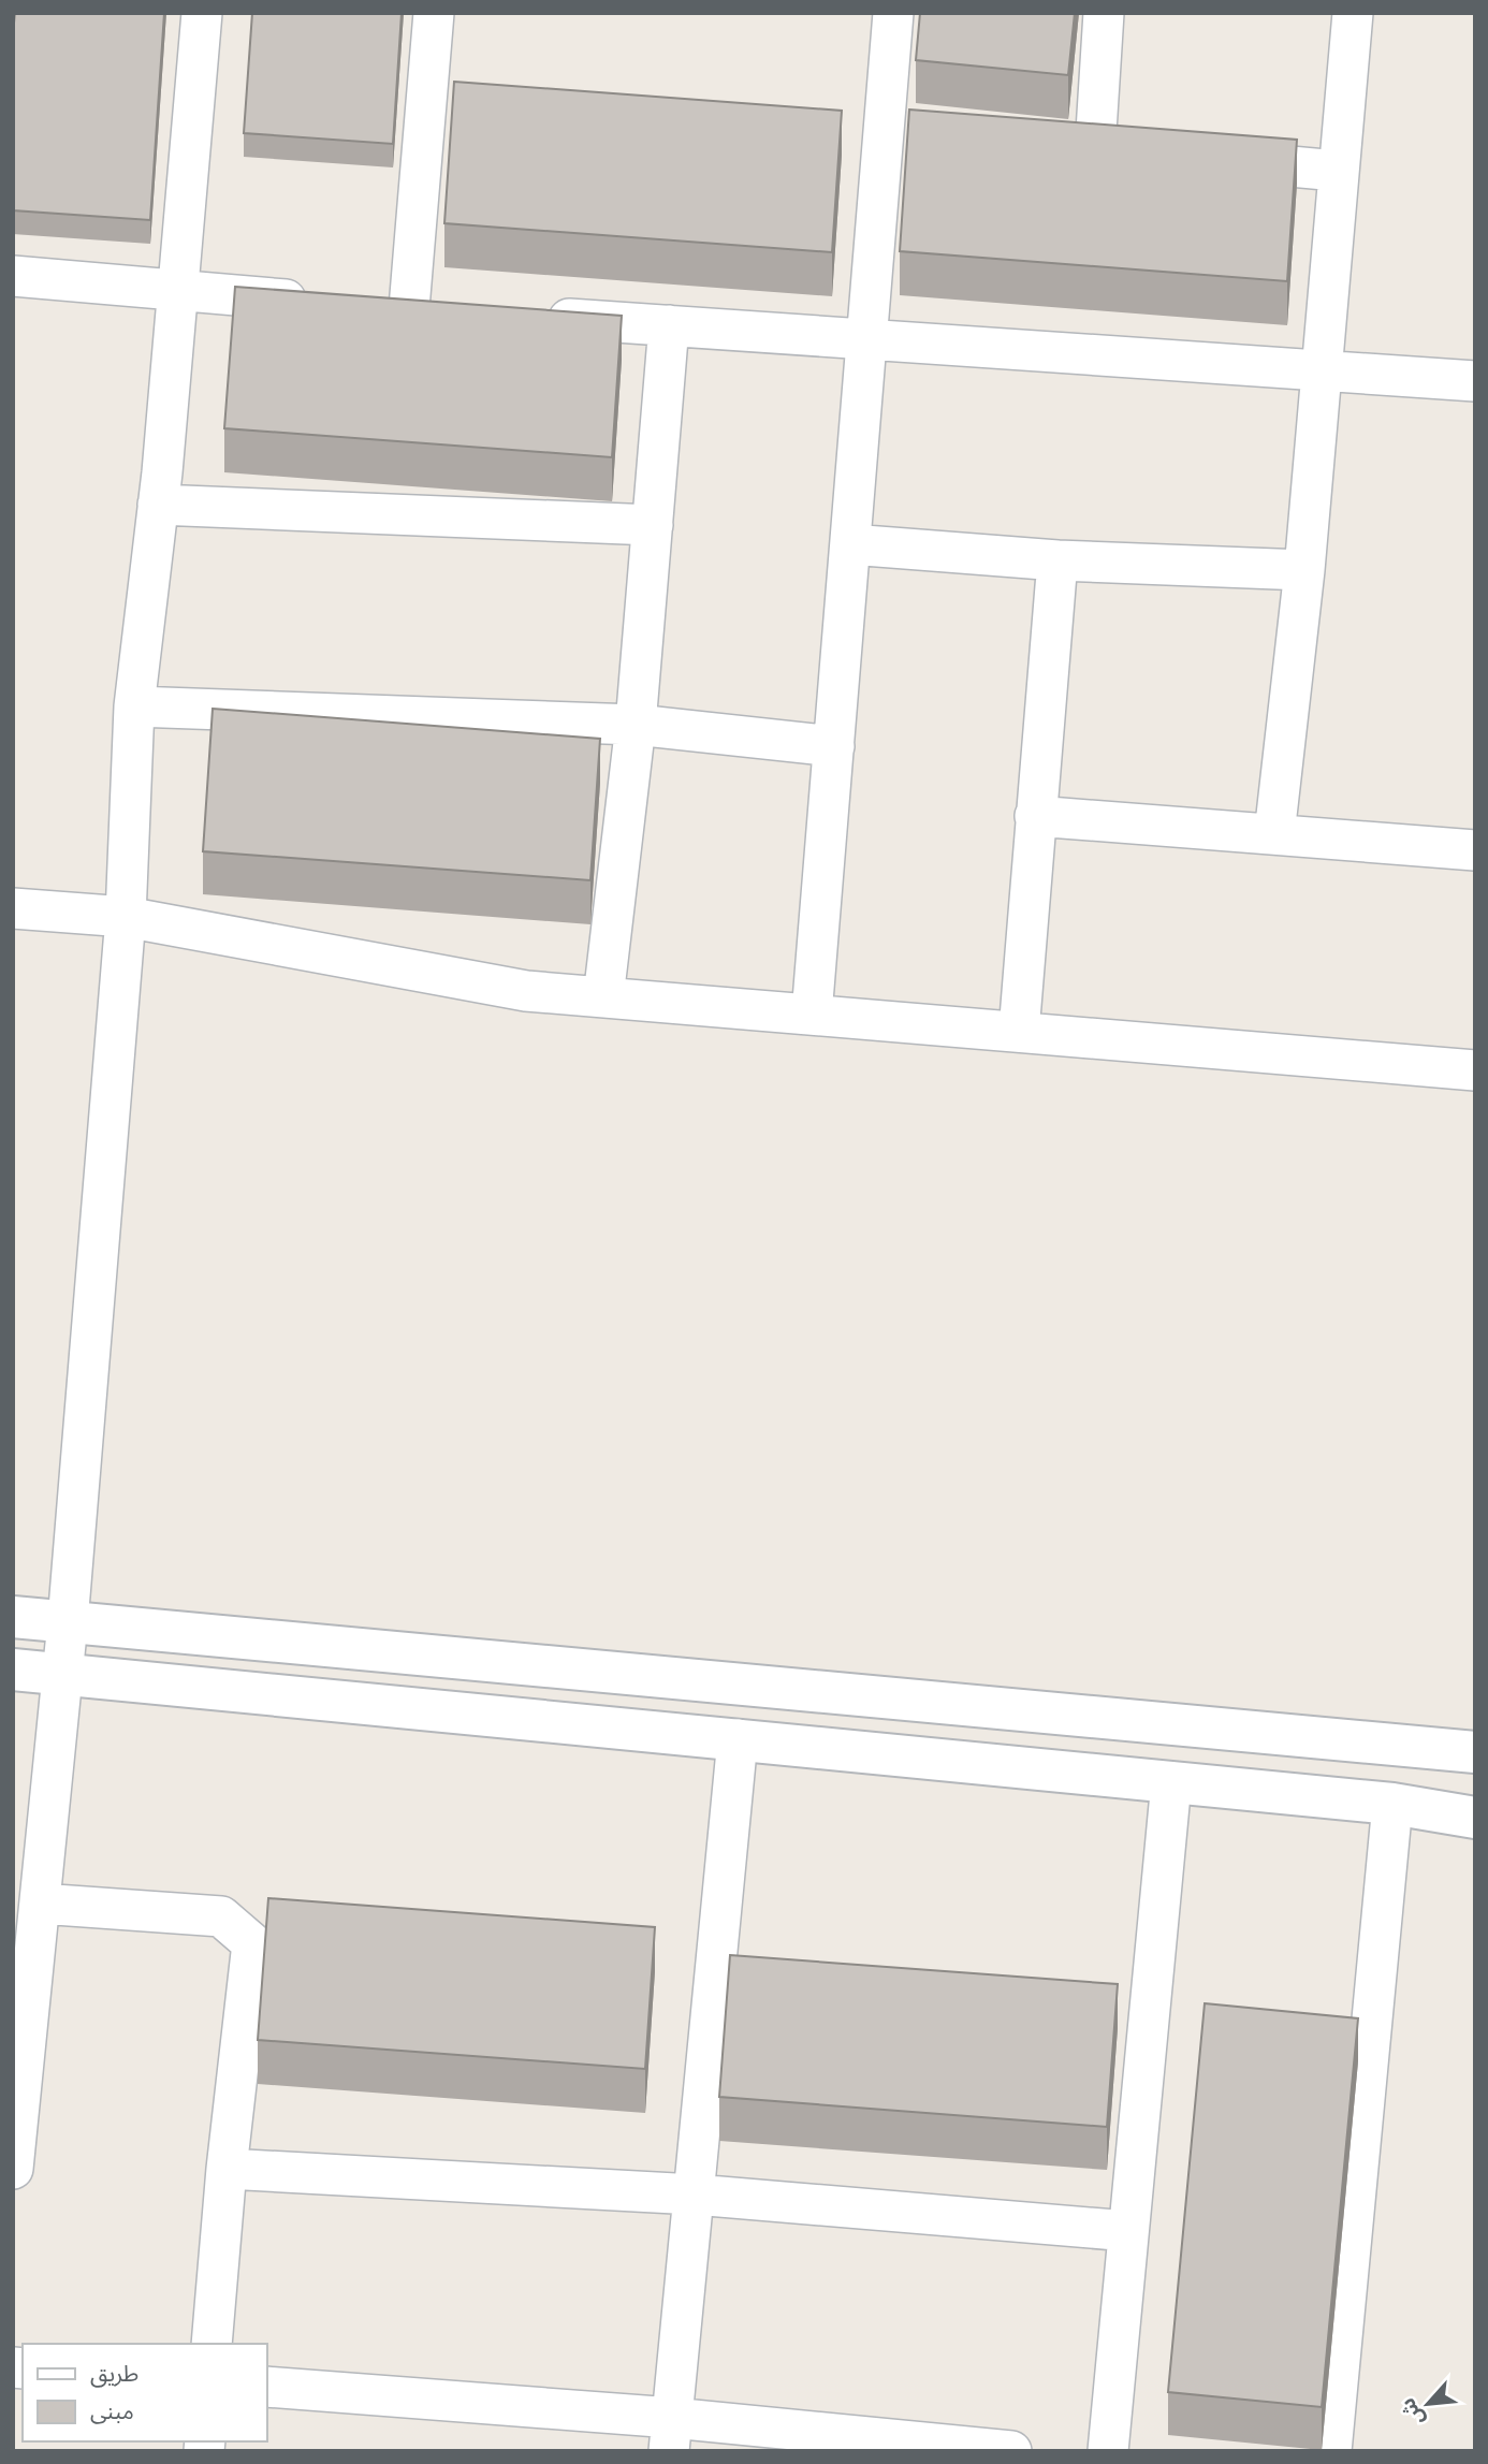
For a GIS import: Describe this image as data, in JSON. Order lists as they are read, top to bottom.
{
  "legend": ["طريق", "مبنى"],
  "north": "bottom left"
}
